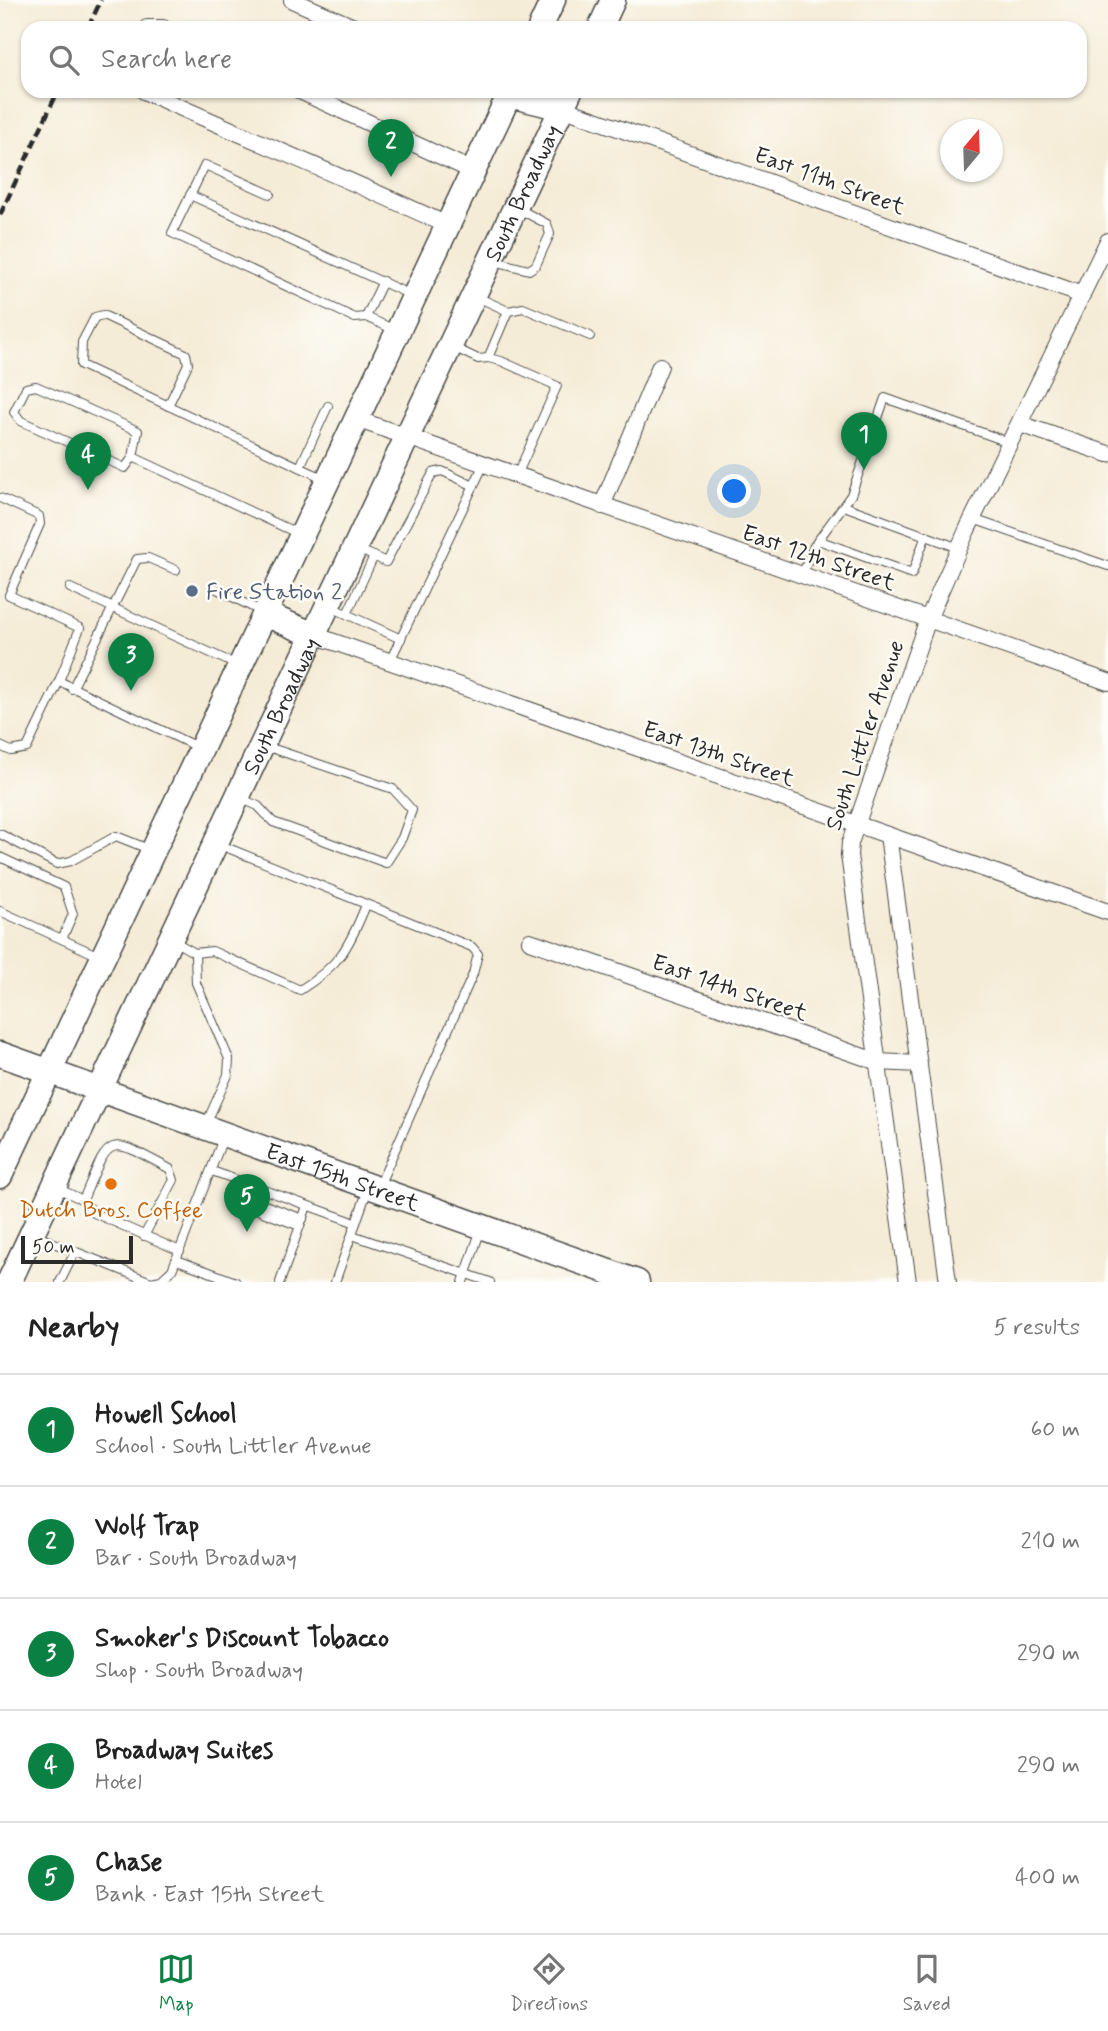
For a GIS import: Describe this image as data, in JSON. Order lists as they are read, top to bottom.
{
  "streets": {
    "main road": ["South Broadway", "East 15th Street"],
    "street": [
      "East 11th Street",
      "East 12th Street",
      "South Littler Avenue",
      "East 13th Street",
      "East 14th Street"
    ]
  },
  "crossings": [
    ["East 11th Street", "South Broadway"],
    ["East 11th Street", "South Littler Avenue"],
    ["South Broadway", "East 12th Street"],
    ["South Broadway", "East 13th Street"],
    ["South Broadway", "East 15th Street"],
    ["East 12th Street", "South Littler Avenue"],
    ["South Littler Avenue", "East 13th Street"],
    ["South Littler Avenue", "East 14th Street"]
  ],
  "places": ["Fire Station 2", "Dutch Bros. Coffee"],
  "scale_bar": "50 m",
  "north": "top",
  "page": {
    "search": "Search here",
    "pins": [
      "2",
      "1",
      "4",
      "3",
      "5"
    ],
    "scale": "50 m",
    "heading": ["Nearby", "5 results"],
    "list": [
      {
        "mark": "1",
        "name": "Howell School",
        "note": "School · South Littler Avenue",
        "value": "60 m"
      },
      {
        "mark": "2",
        "name": "Wolf Trap",
        "note": "Bar · South Broadway",
        "value": "210 m"
      },
      {
        "mark": "3",
        "name": "Smoker's Discount Tobacco",
        "note": "Shop · South Broadway",
        "value": "290 m"
      },
      {
        "mark": "4",
        "name": "Broadway Suites",
        "note": "Hotel",
        "value": "290 m"
      },
      {
        "mark": "5",
        "name": "Chase",
        "note": "Bank · East 15th Street",
        "value": "400 m"
      }
    ],
    "nav": ["Map", "Directions", "Saved"]
  }
}
